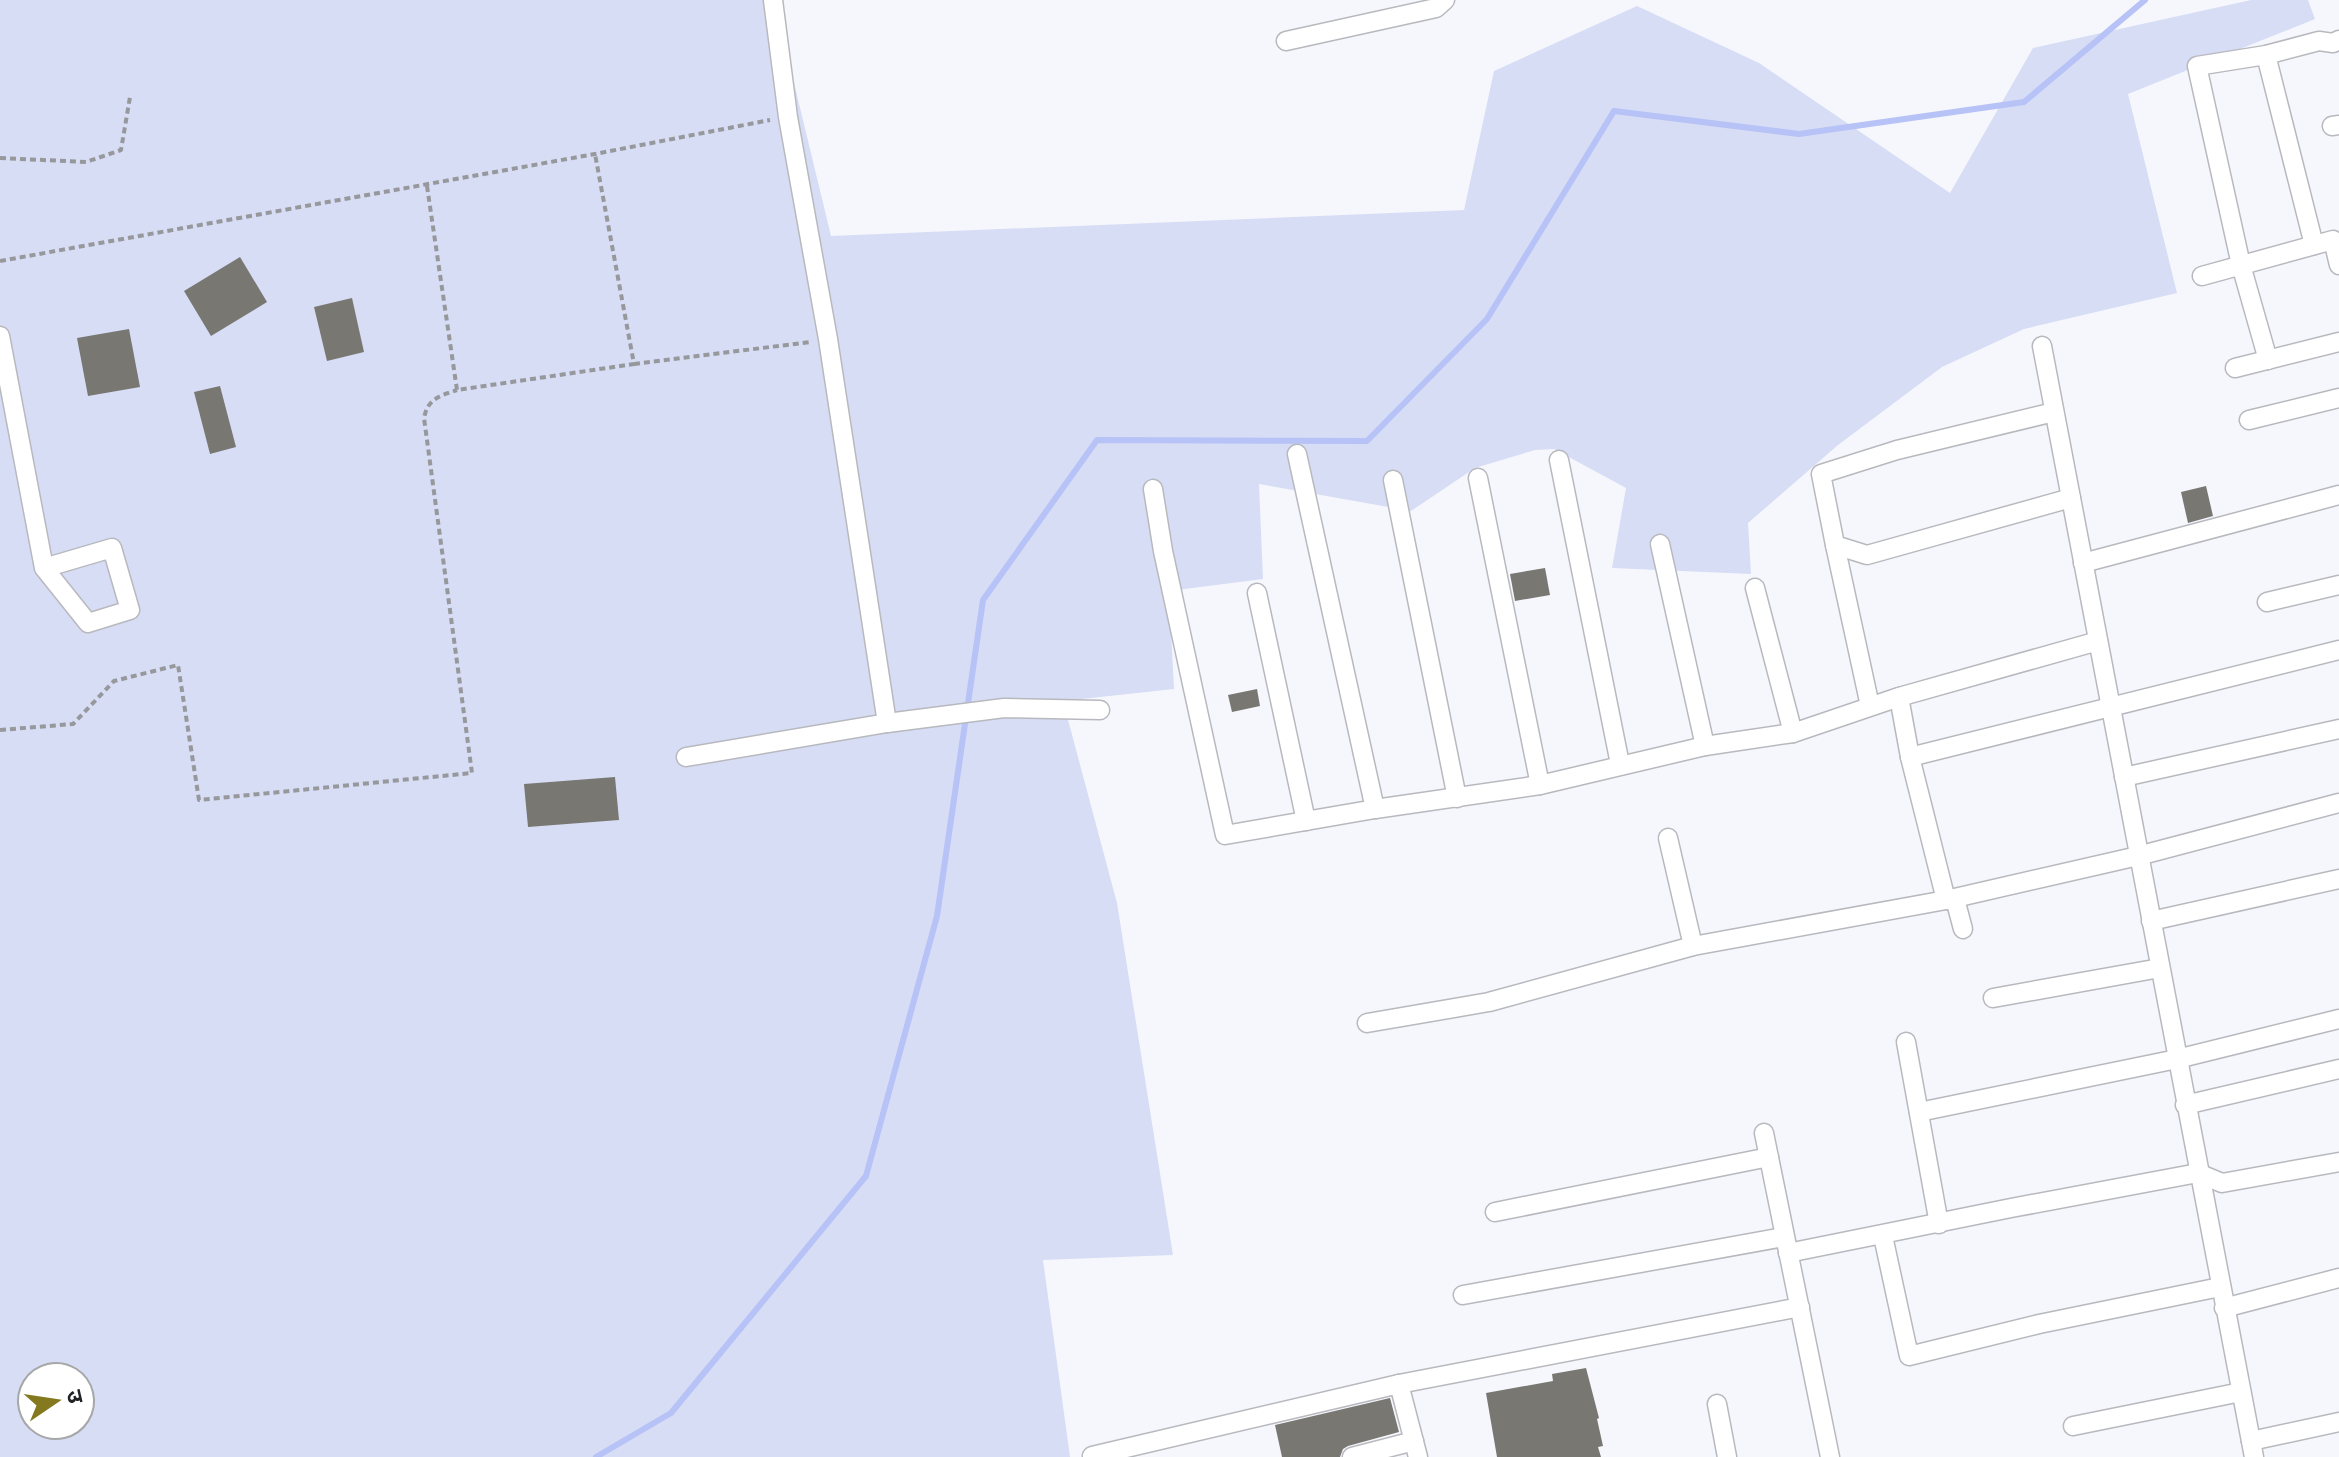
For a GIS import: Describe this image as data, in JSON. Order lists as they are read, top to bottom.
{
  "north": "right"
}
